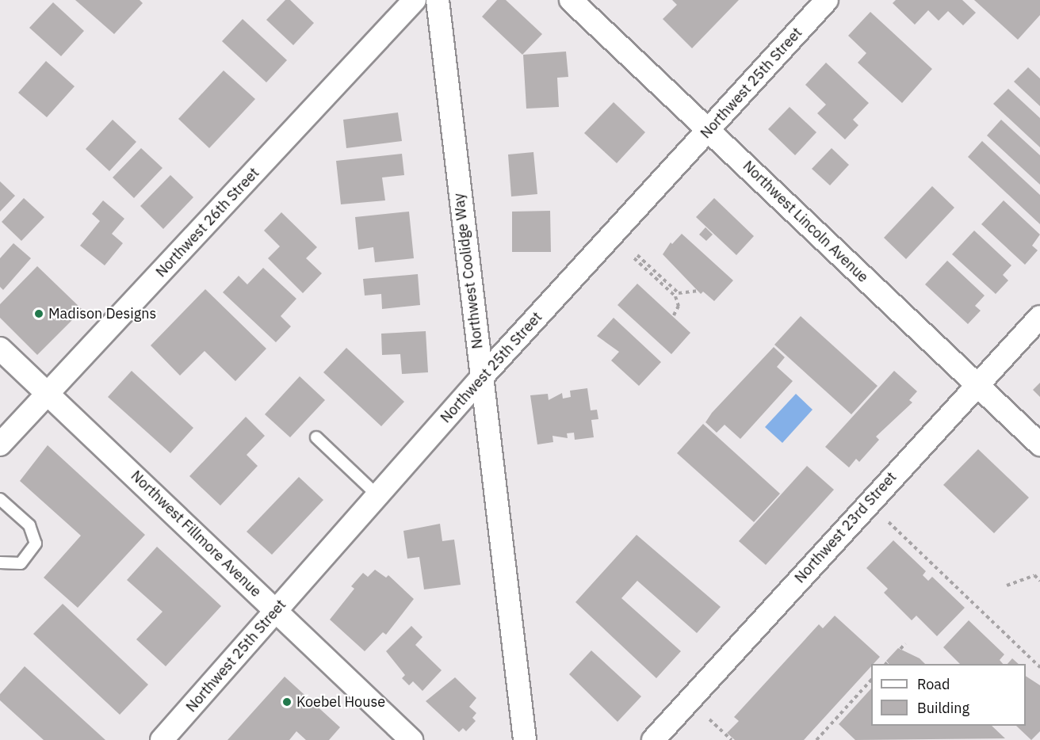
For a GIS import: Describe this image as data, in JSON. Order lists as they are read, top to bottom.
{
  "streets": {
    "street": [
      "Northwest 25th Street",
      "Northwest Lincoln Avenue",
      "Northwest 26th Street",
      "Northwest Coolidge Way",
      "Northwest 23rd Street",
      "Northwest Fillmore Avenue"
    ]
  },
  "crossings": [
    ["Northwest 25th Street", "Northwest Lincoln Avenue"],
    ["Northwest 25th Street", "Northwest Coolidge Way"],
    ["Northwest 25th Street", "Northwest Fillmore Avenue"],
    ["Northwest Lincoln Avenue", "Northwest 23rd Street"],
    ["Northwest 26th Street", "Northwest Fillmore Avenue"]
  ],
  "places": ["Madison Designs", "Koebel House"],
  "legend": ["Road", "Building"]
}
